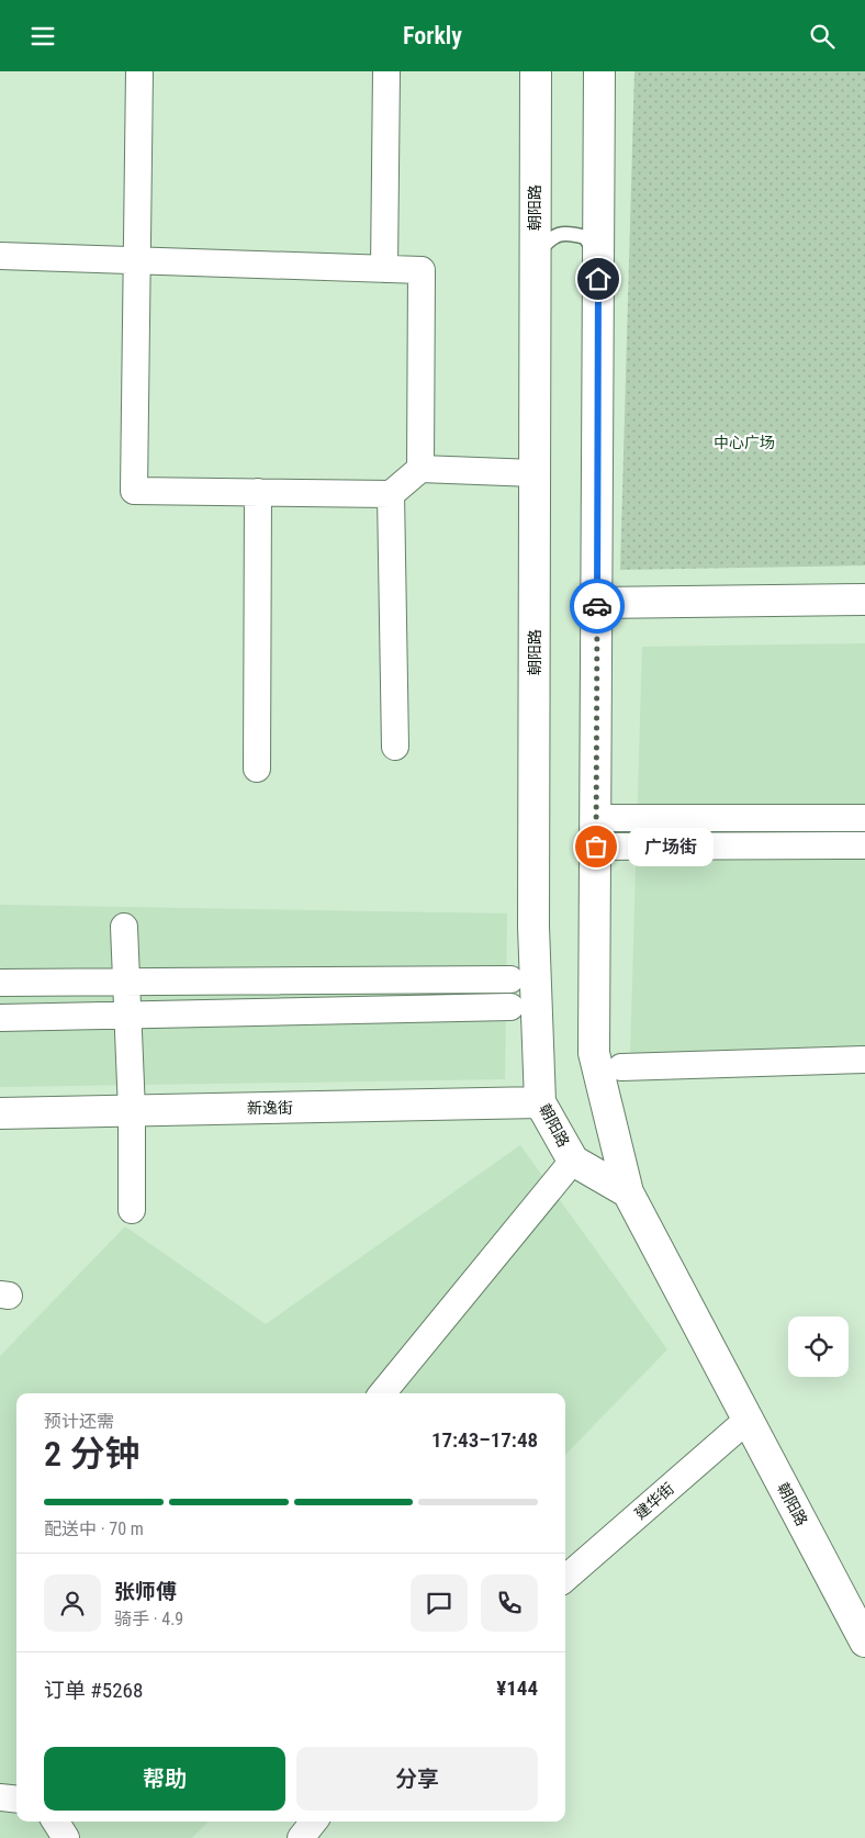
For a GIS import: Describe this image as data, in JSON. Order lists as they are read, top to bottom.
{
  "streets": {
    "main road": ["朝阳路", "新逸街"],
    "street": ["建华街"]
  },
  "crossings": [
    ["朝阳路", "新逸街"],
    ["朝阳路", "建华街"]
  ],
  "parks": ["中心广场"],
  "places": ["广场街"],
  "page": {
    "header": "Forkly",
    "bubble": "广场街",
    "heading": ["2 分钟", "预计还需", "17:43–17:48"],
    "panel": [
      "张师傅",
      "骑手 · 4.9",
      "订单 #5268",
      "¥144"
    ],
    "bar": "配送中 · 70 m",
    "buttons": ["帮助", "分享"]
  }
}
